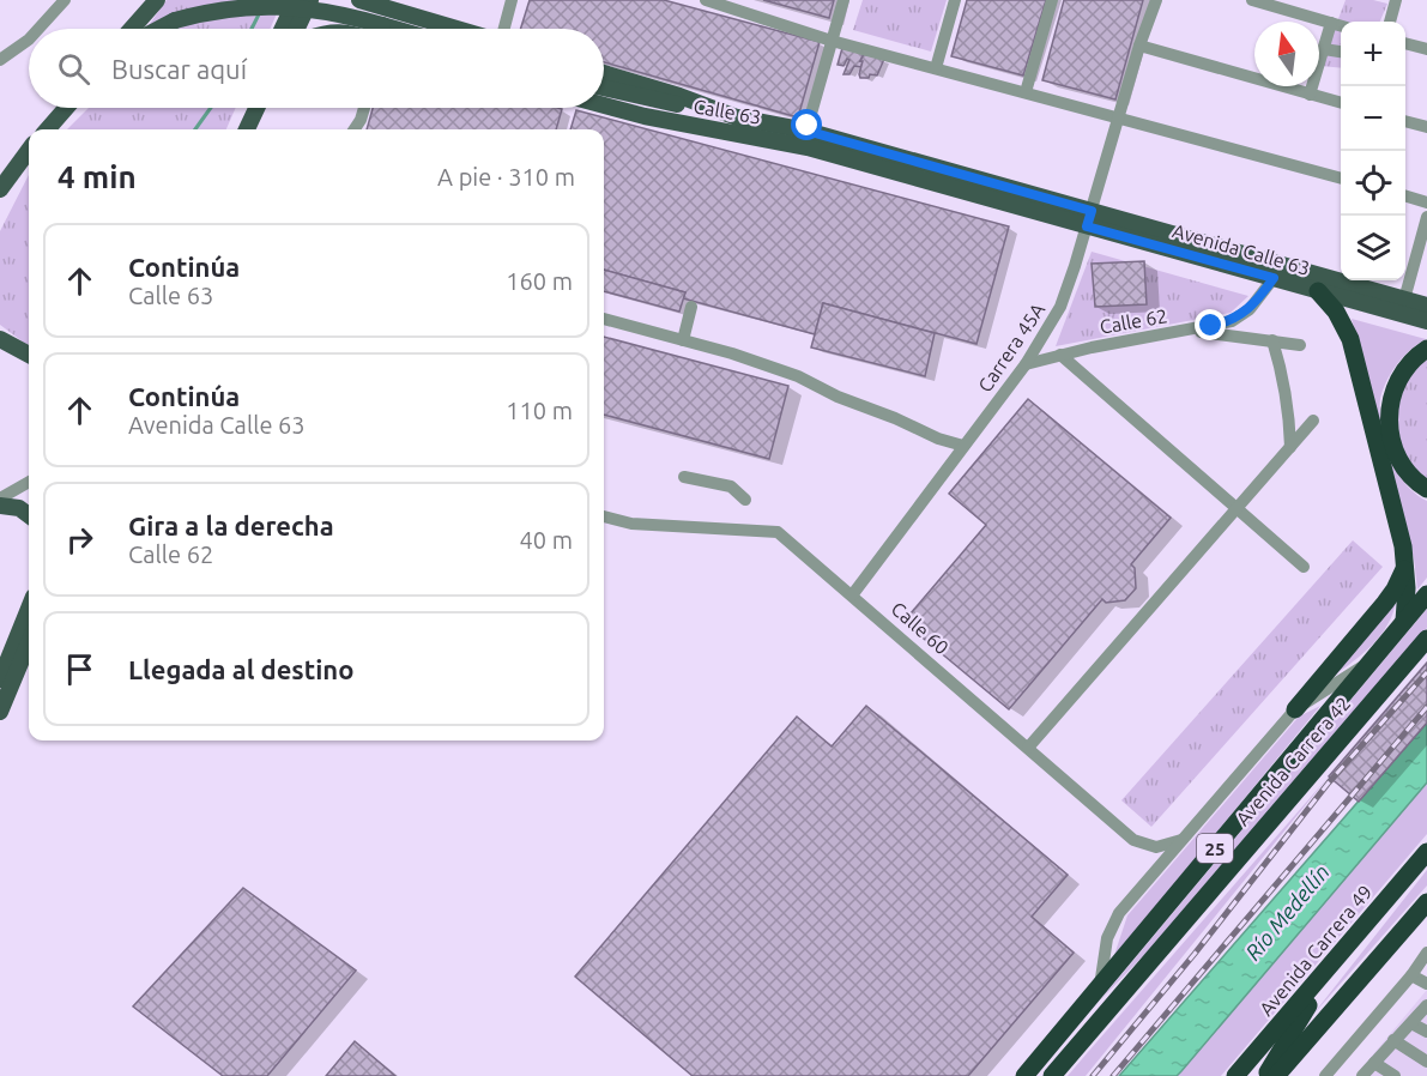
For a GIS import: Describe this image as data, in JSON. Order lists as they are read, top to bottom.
{
  "streets": {
    "highway": ["Avenida Carrera 42", "25", "Avenida Carrera 49"],
    "main road": ["Calle 63", "Avenida Calle 63"],
    "street": ["Calle 62", "Carrera 45A", "Calle 60"]
  },
  "crossings": [
    ["Calle 63", "Avenida Calle 63"],
    ["Calle 63", "Carrera 45A"],
    ["Avenida Calle 63", "Calle 62"],
    ["Avenida Calle 63", "Carrera 45A"],
    ["Calle 62", "Carrera 45A"],
    ["Carrera 45A", "Calle 60"],
    ["Calle 60", "Avenida Carrera 42"]
  ],
  "water": ["Río Medellín"],
  "north": "top",
  "page": {
    "map_buttons": ["+", "−"],
    "search": "Buscar aquí",
    "heading": ["4 min", "A pie · 310 m"],
    "list": [
      ["Continúa", "Calle 63", "160 m"],
      ["Continúa", "Avenida Calle 63", "110 m"],
      ["Gira a la derecha", "Calle 62", "40 m"],
      "Llegada al destino"
    ]
  }
}
